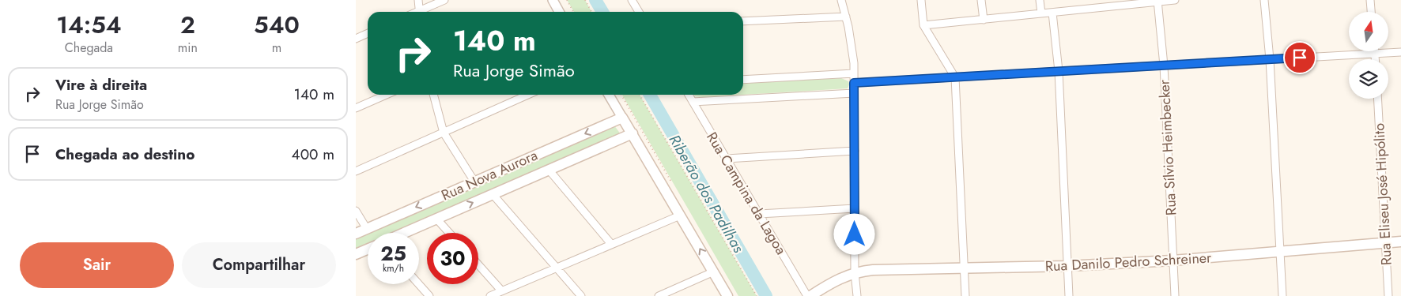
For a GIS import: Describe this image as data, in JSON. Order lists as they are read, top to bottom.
{
  "streets": {
    "main road": ["Rua Nova Aurora", "Rua Danilo Pedro Schreiner"],
    "street": ["Rua Sílvio Heimbecker", "Rua Campina da Lagoa", "Rua Eliseu José Hipólito"]
  },
  "crossings": [
    ["Rua Sílvio Heimbecker", "Rua Danilo Pedro Schreiner"],
    ["Rua Eliseu José Hipólito", "Rua Danilo Pedro Schreiner"]
  ],
  "water": ["Riberão dos Padilhas"],
  "north": "top",
  "page": {
    "eta": [
      "14:54",
      "Chegada",
      "2",
      "min",
      "540",
      "m"
    ],
    "turn": ["140 m", "Rua Jorge Simão"],
    "list": [
      {
        "name": "Vire à direita",
        "note": "Rua Jorge Simão",
        "value": "140 m"
      },
      {
        "name": "Chegada ao destino",
        "value": "400 m"
      }
    ],
    "speed": "25 km/h",
    "limit": "30",
    "buttons": ["Sair", "Compartilhar"]
  }
}
